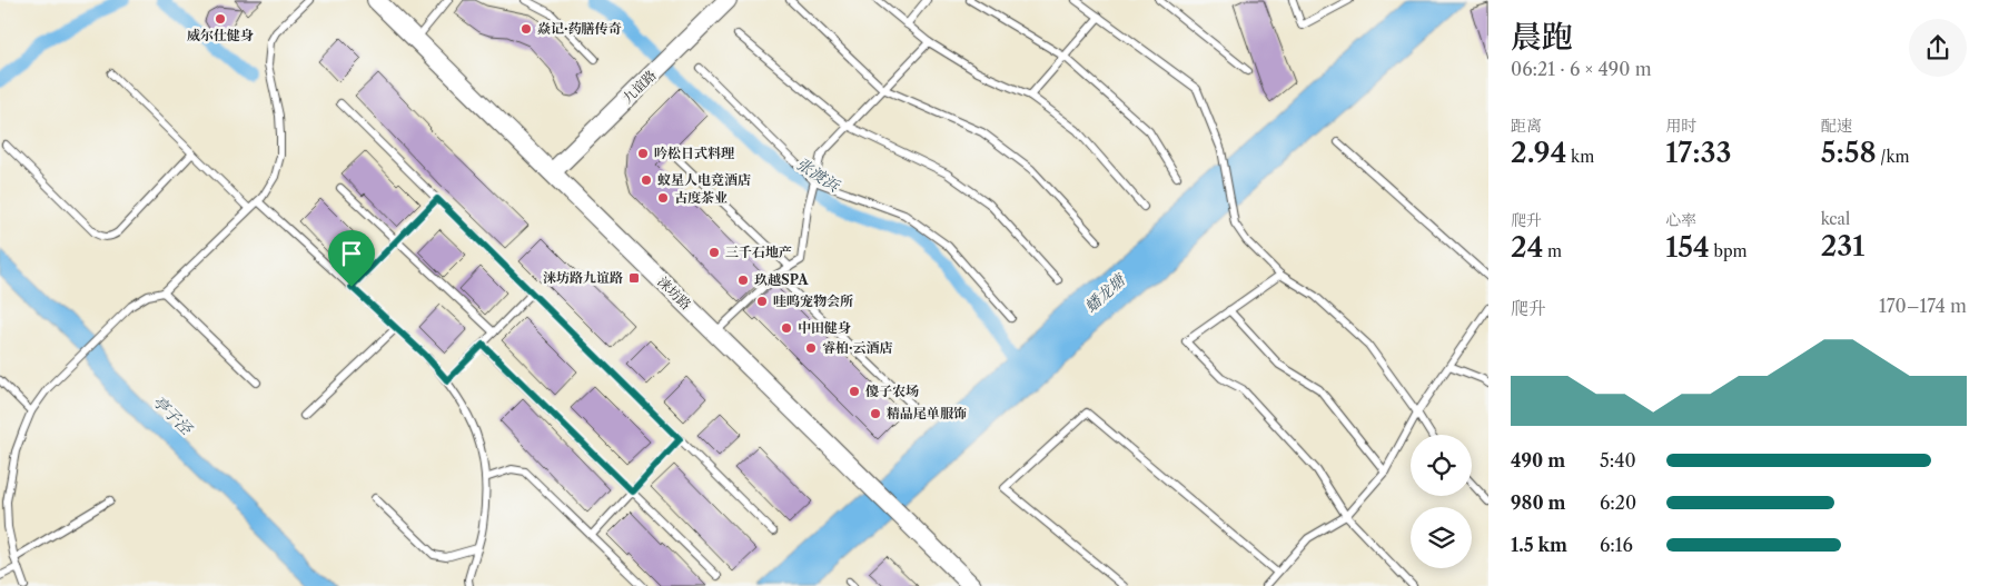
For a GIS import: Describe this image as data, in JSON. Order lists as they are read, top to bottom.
{
  "streets": {
    "street": ["九谊路", "涞坊路"]
  },
  "crossings": [
    ["九谊路", "涞坊路"]
  ],
  "water": ["张渡浜", "蟠龙塘", "亭子泾"],
  "places": {
    "other": [
      "威尔仕健身",
      "焱记·药膳传奇",
      "吟松日式料理",
      "蚁星人电竞酒店",
      "古度茶业",
      "三千石地产",
      "玖越SPA",
      "哇呜宠物会所",
      "中田健身",
      "睿柏·云酒店",
      "傻子农场",
      "精品尾单服饰"
    ],
    "transit": ["涞坊路九谊路"]
  },
  "page": {
    "heading": ["晨跑", "06:21 · 6 × 490 m"],
    "stats": [
      ["距离", "2.94 km"],
      ["用时", "17:33"],
      ["配速", "5:58 /km"],
      ["爬升", "24 m"],
      ["心率", "154 bpm"],
      ["kcal", "231"]
    ],
    "chart": ["爬升", "170–174 m"],
    "list": [
      {
        "name": "490 m",
        "note": "5:40"
      },
      {
        "name": "980 m",
        "note": "6:20"
      },
      {
        "name": "1.5 km",
        "note": "6:16"
      }
    ]
  }
}
